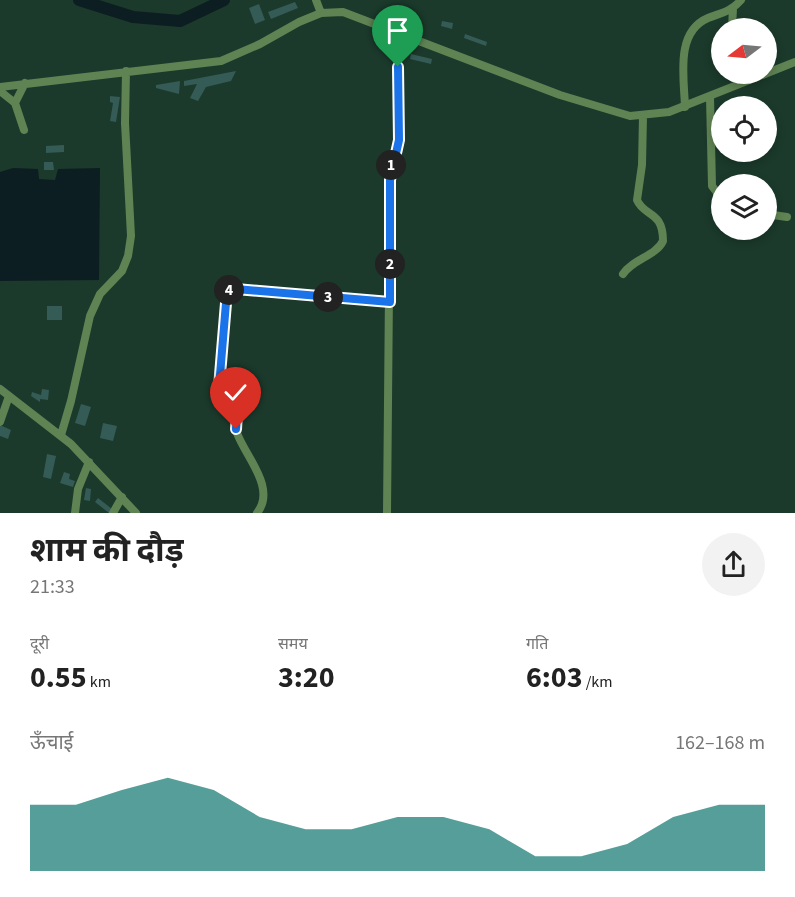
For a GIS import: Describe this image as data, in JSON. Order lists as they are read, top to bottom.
{
  "north": "left",
  "page": {
    "pins": [
      "1",
      "2",
      "4",
      "3"
    ],
    "heading": ["शाम की दौड़", "21:33"],
    "stats": [
      ["दूरी", "0.55 km"],
      ["समय", "3:20"],
      ["गति", "6:03 /km"]
    ],
    "chart": ["ऊँचाई", "162–168 m"]
  }
}
